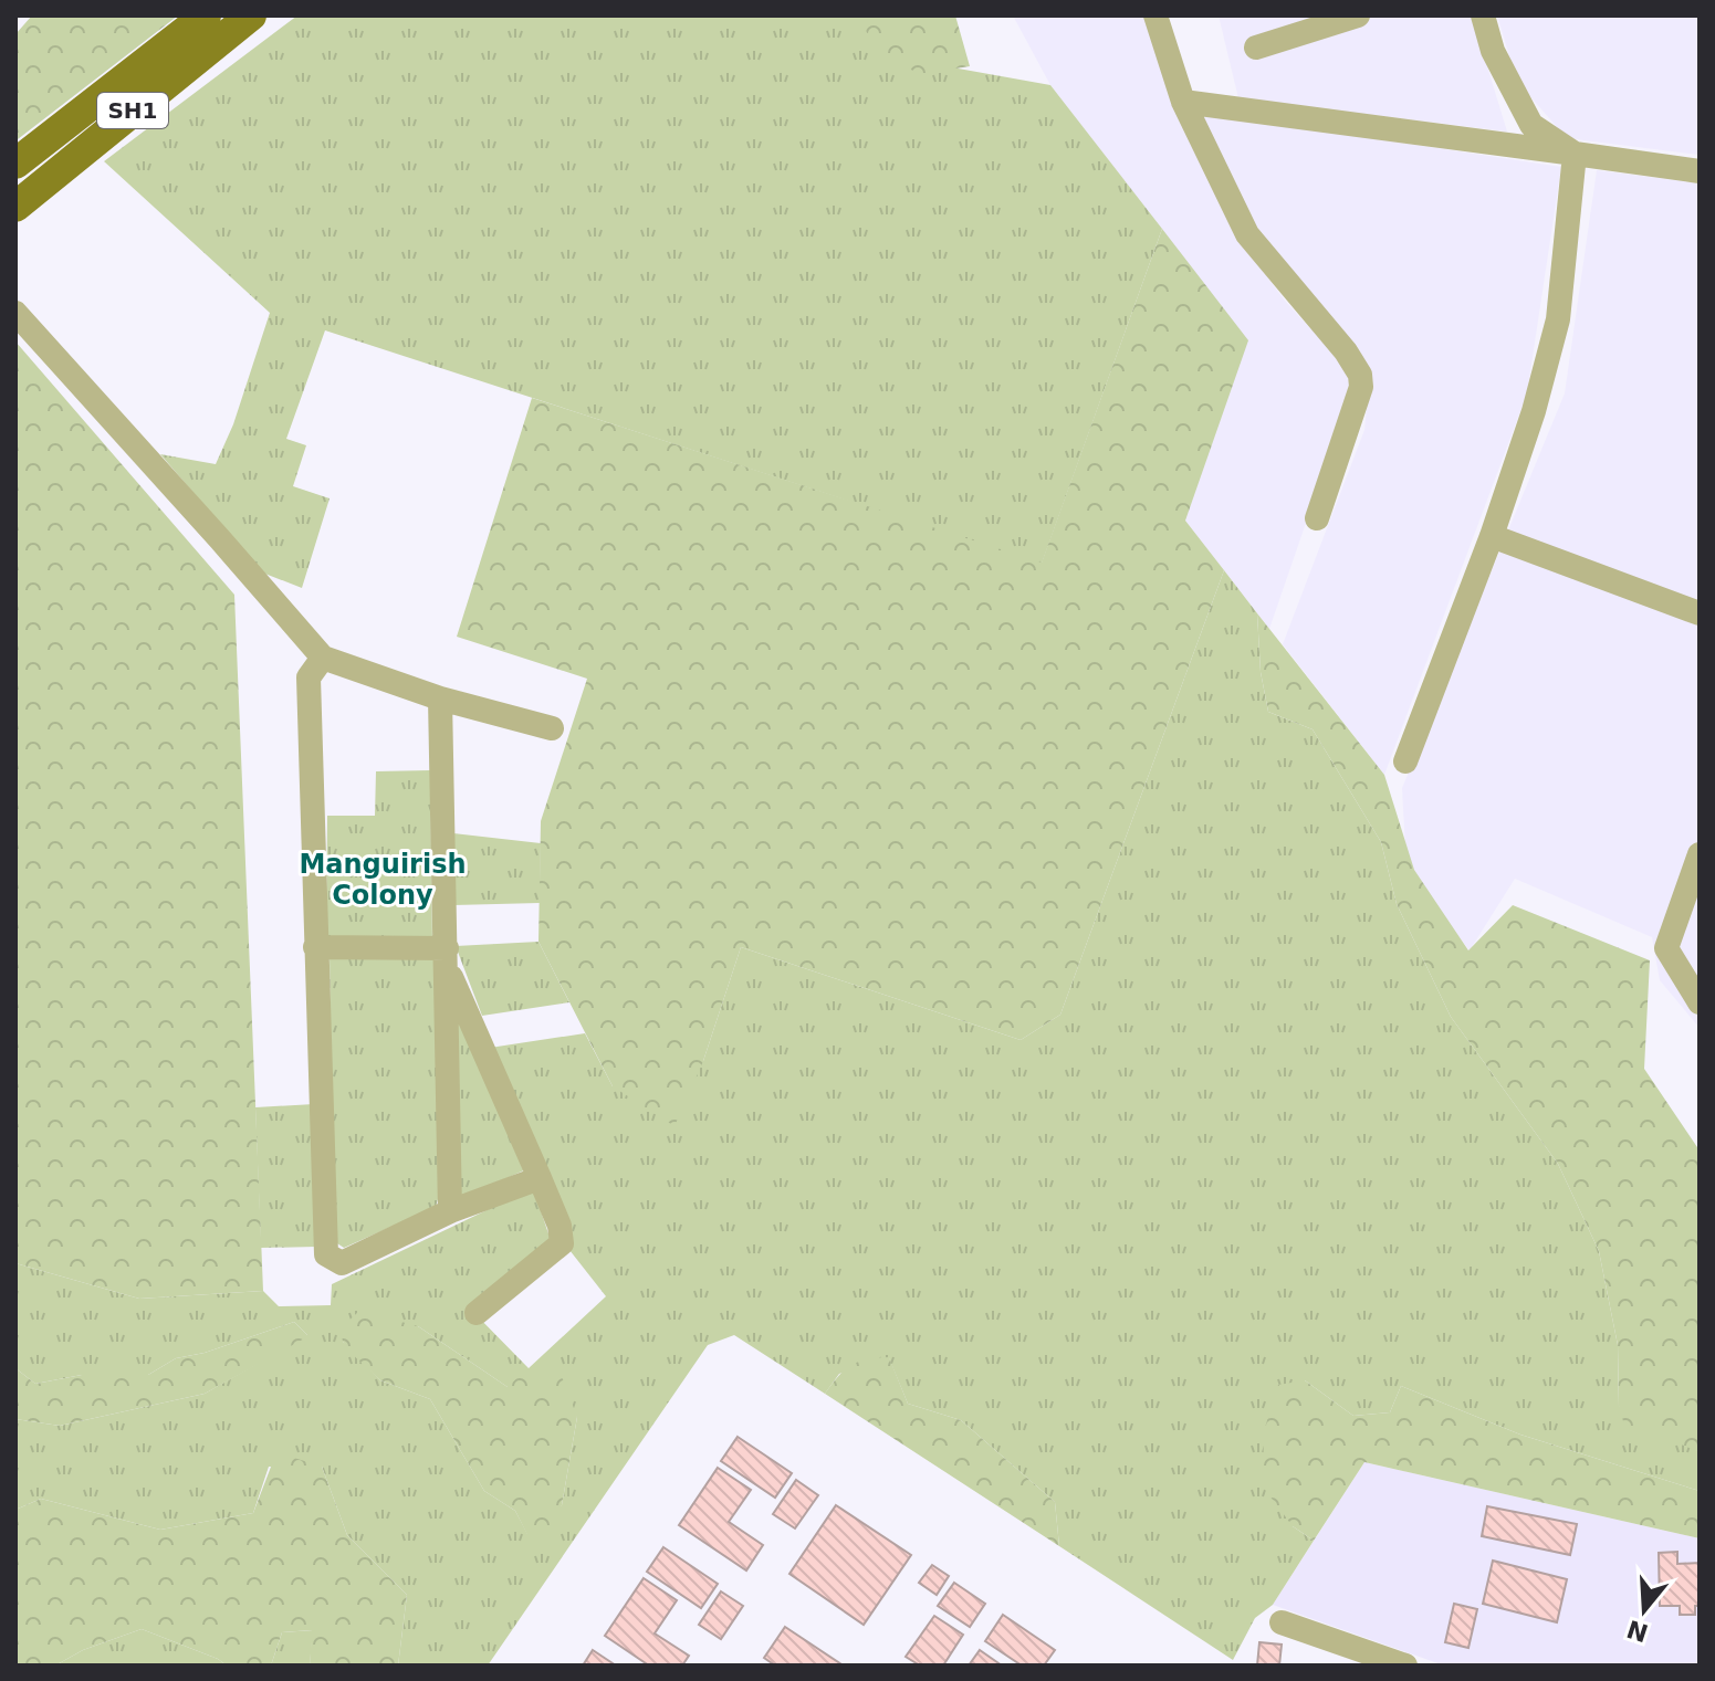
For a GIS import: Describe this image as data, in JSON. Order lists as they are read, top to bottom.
{
  "streets": {
    "main road": ["SH1"]
  },
  "districts": ["Manguirish Colony"],
  "north": "bottom"
}
